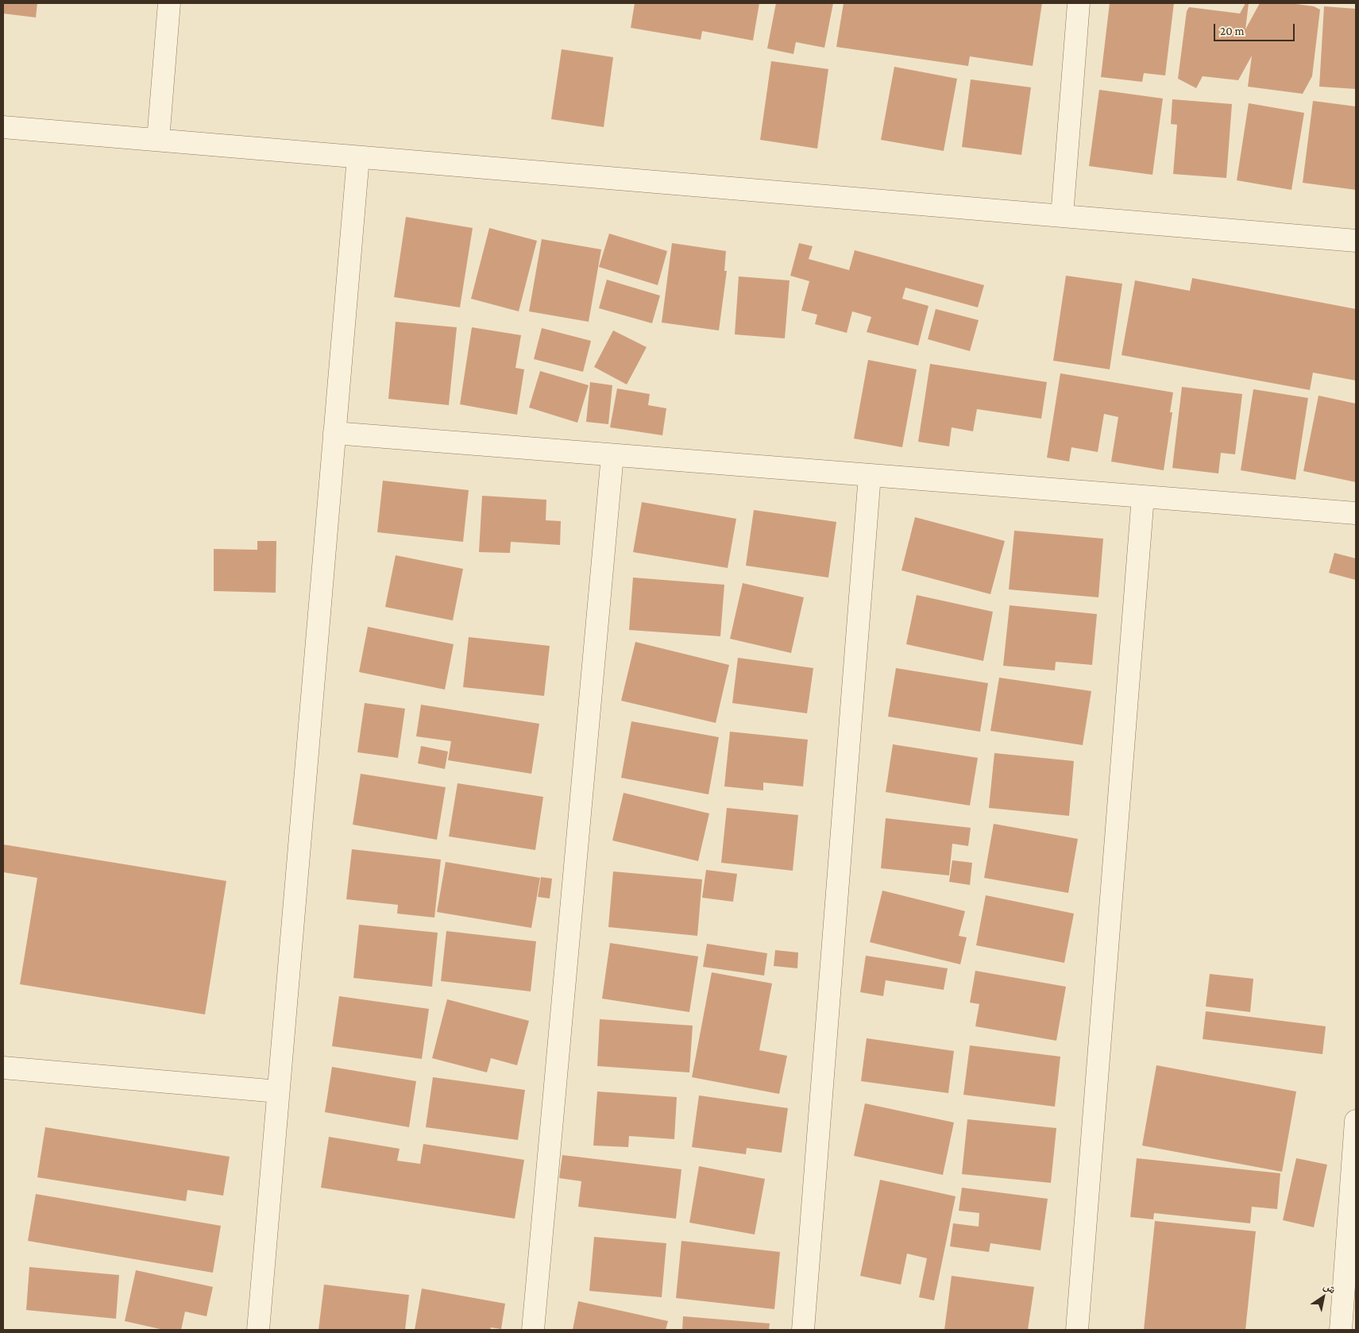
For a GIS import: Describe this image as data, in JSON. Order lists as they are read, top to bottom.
{
  "scale_bar": "20 m",
  "north": "top right"
}
